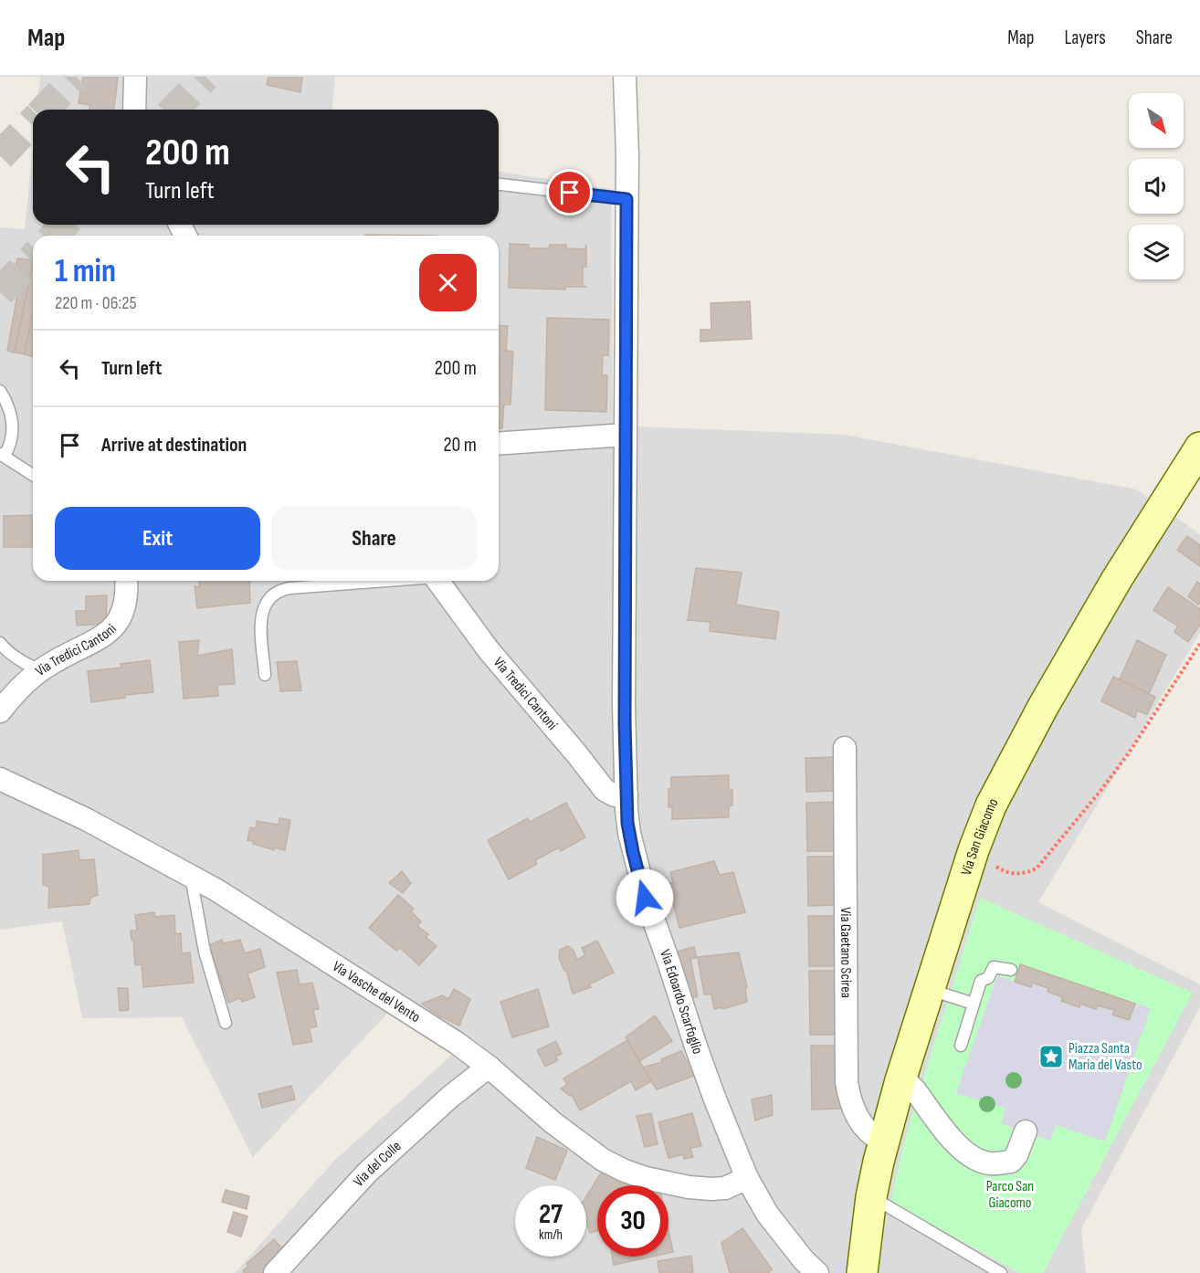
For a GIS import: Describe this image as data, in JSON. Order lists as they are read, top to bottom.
{
  "streets": {
    "street": [
      "Via Tredici Cantoni",
      "Via San Giacomo",
      "Via Gaetano Scirea",
      "Via Vasche del Vento",
      "Via Edoardo Scarfoglio",
      "Via del Colle"
    ]
  },
  "crossings": [
    ["Via Tredici Cantoni", "Via Edoardo Scarfoglio"],
    ["Via San Giacomo", "Via Gaetano Scirea"],
    ["Via Vasche del Vento", "Via Edoardo Scarfoglio"],
    ["Via Vasche del Vento", "Via del Colle"]
  ],
  "parks": ["Parco San Giacomo"],
  "places": {
    "place": ["Piazza Santa Maria del Vasto"]
  },
  "north": "bottom right",
  "page": {
    "header": "Map",
    "nav": ["Map", "Layers", "Share"],
    "turn": ["200 m", "Turn left"],
    "heading": ["1 min", "220 m · 06:25"],
    "list": [
      {
        "name": "Turn left",
        "value": "200 m"
      },
      {
        "name": "Arrive at destination",
        "value": "20 m"
      }
    ],
    "buttons": ["Exit", "Share"],
    "speed": "27 km/h",
    "limit": "30"
  }
}
